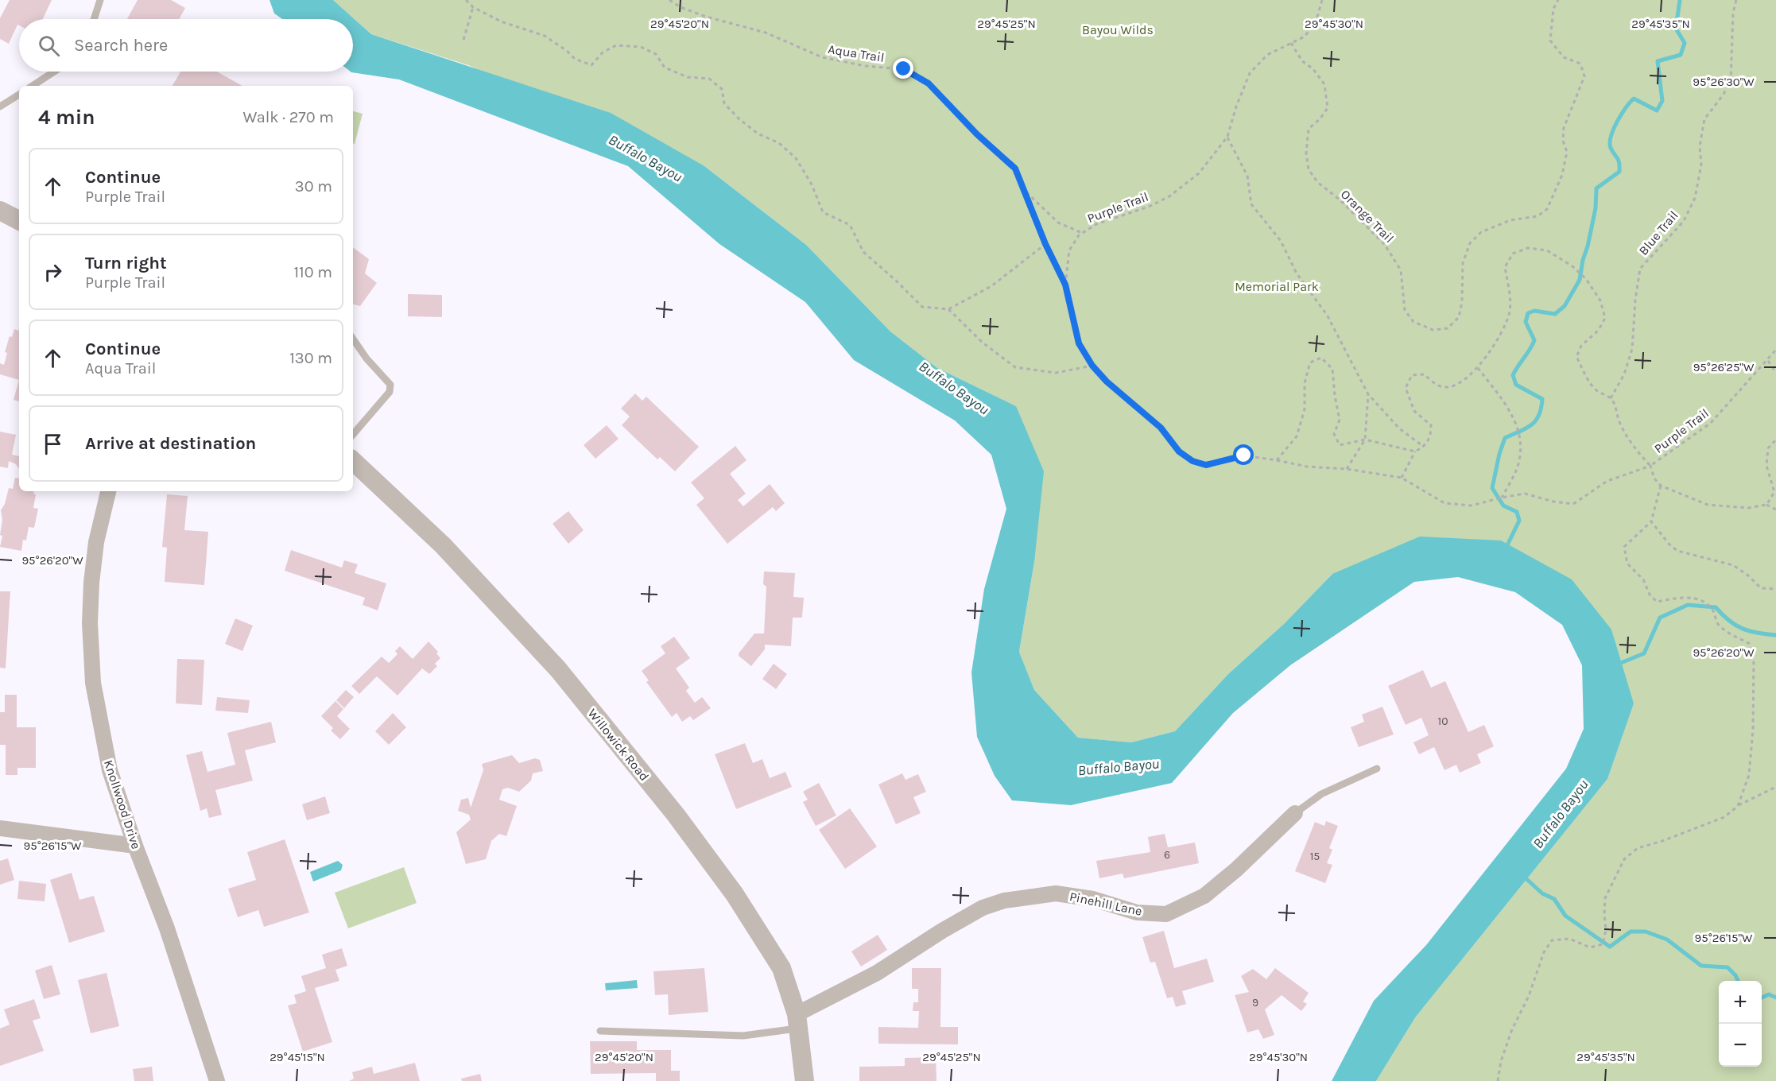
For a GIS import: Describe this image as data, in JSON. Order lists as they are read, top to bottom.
{
  "streets": {
    "street": ["Willowick Road", "Knollwood Drive", "Pinehill Lane"],
    "path": [
      "Aqua Trail",
      "Purple Trail",
      "Orange Trail",
      "Blue Trail"
    ]
  },
  "crossings": [
    ["Aqua Trail", "Purple Trail"],
    ["Purple Trail", "Orange Trail"],
    ["Purple Trail", "Blue Trail"],
    ["Willowick Road", "Pinehill Lane"]
  ],
  "water": ["Buffalo Bayou"],
  "parks": ["Bayou Wilds", "Memorial Park"],
  "house_numbers": [
    "10",
    "6",
    "15",
    "9"
  ],
  "page": {
    "search": "Search here",
    "heading": ["4 min", "Walk · 270 m"],
    "list": [
      ["Continue", "Purple Trail", "30 m"],
      ["Turn right", "Purple Trail", "110 m"],
      ["Continue", "Aqua Trail", "130 m"],
      "Arrive at destination"
    ],
    "map_buttons": ["+", "−"]
  },
  "coordinates": [
    "29°45'20\"N",
    "29°45'25\"N",
    "29°45'30\"N",
    "29°45'35\"N",
    "95°26'30\"W",
    "95°26'25\"W",
    "95°26'20\"W",
    "95°26'15\"W",
    "29°45'15\"N"
  ]
}
